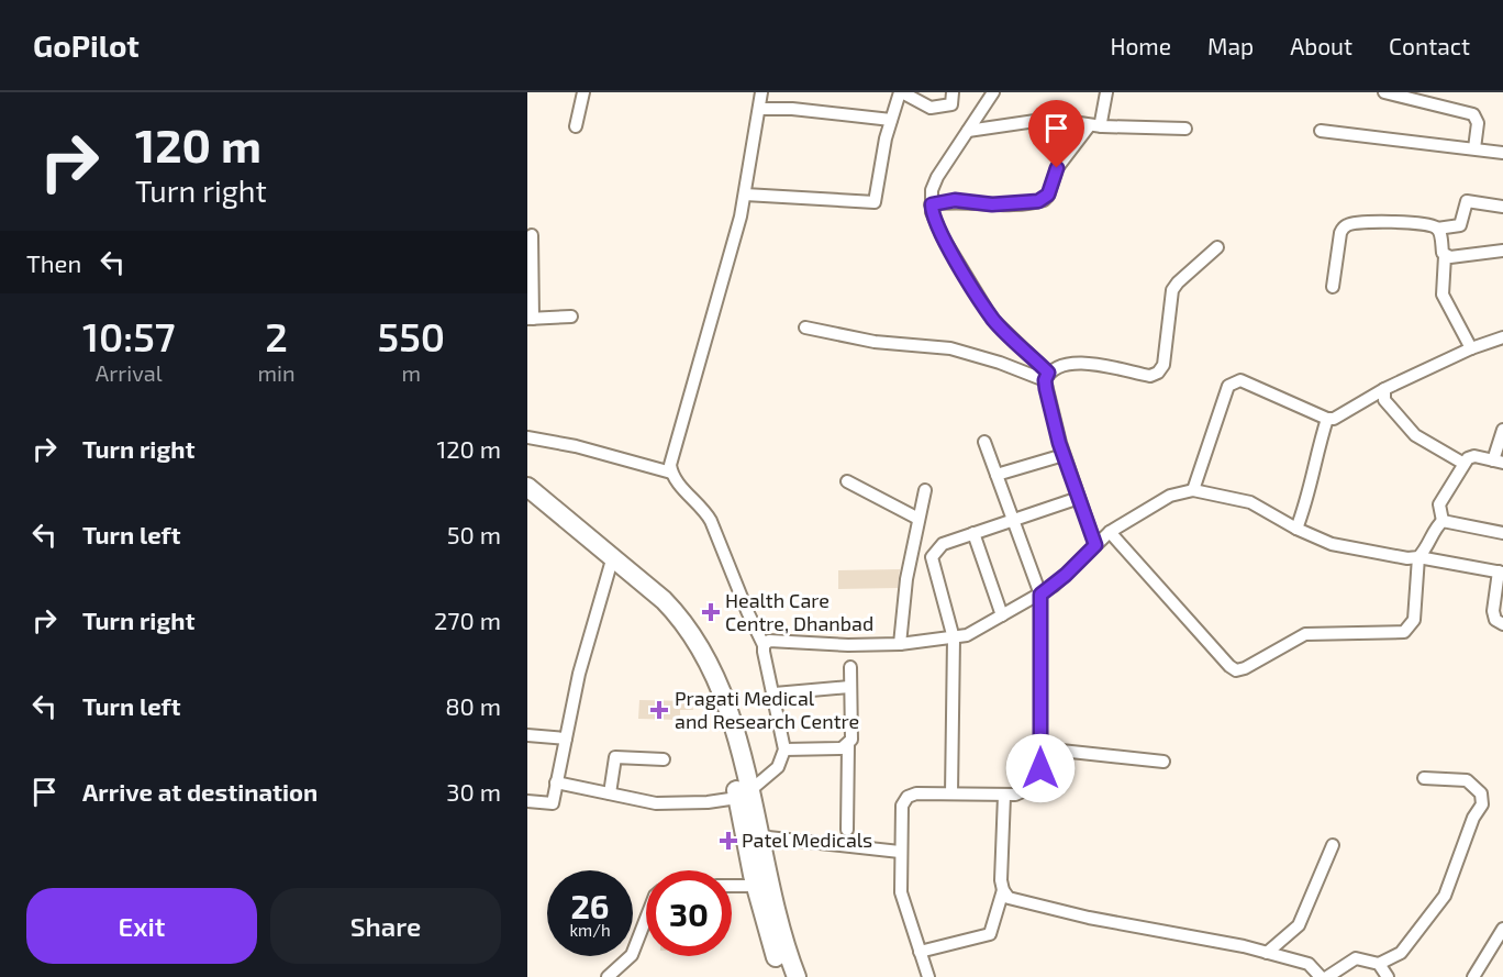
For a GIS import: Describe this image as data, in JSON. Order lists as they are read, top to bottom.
{
  "places": {
    "health": ["Health Care Centre, Dhanbad", "Pragati Medical and Research Centre", "Patel Medicals"]
  },
  "page": {
    "header": "GoPilot",
    "nav": [
      "Home",
      "Map",
      "About",
      "Contact"
    ],
    "turn": ["120 m", "Turn right"],
    "then": "Then",
    "eta": [
      "10:57",
      "Arrival",
      "2",
      "min",
      "550",
      "m"
    ],
    "list": [
      {
        "name": "Turn right",
        "value": "120 m"
      },
      {
        "name": "Turn left",
        "value": "50 m"
      },
      {
        "name": "Turn right",
        "value": "270 m"
      },
      {
        "name": "Turn left",
        "value": "80 m"
      },
      {
        "name": "Arrive at destination",
        "value": "30 m"
      }
    ],
    "speed": "26 km/h",
    "limit": "30",
    "buttons": ["Exit", "Share"]
  }
}
